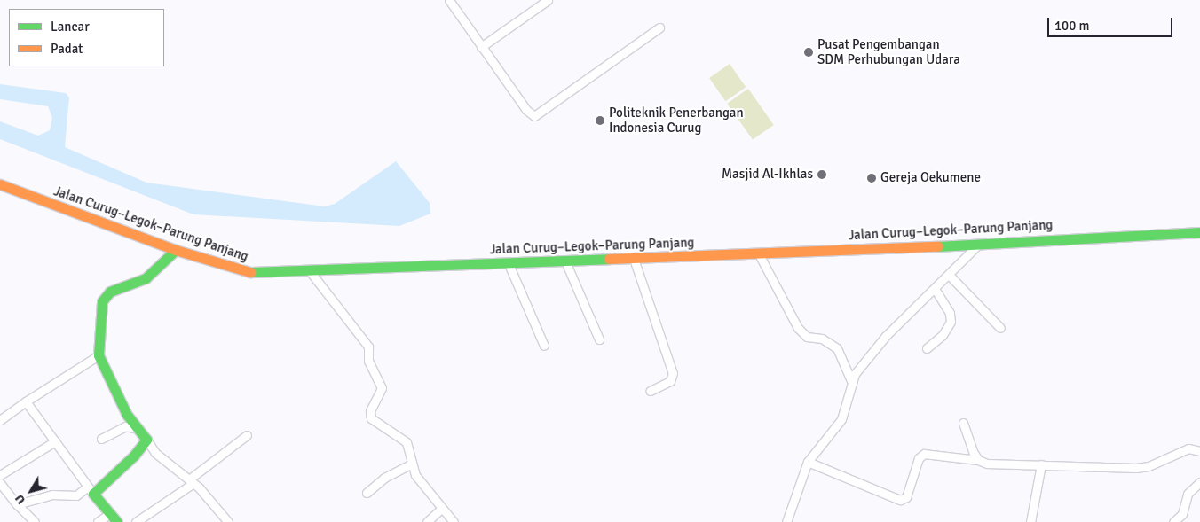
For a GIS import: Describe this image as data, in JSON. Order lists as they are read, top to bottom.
{
  "streets": {
    "main road": ["Jalan Curug–Legok–Parung Panjang"]
  },
  "places": [
    "Pusat Pengembangan SDM Perhubungan Udara",
    "Politeknik Penerbangan Indonesia Curug",
    "Masjid Al-Ikhlas",
    "Gereja Oekumene"
  ],
  "legend": ["Lancar", "Padat"],
  "scale_bar": "100 m",
  "north": "bottom left"
}
